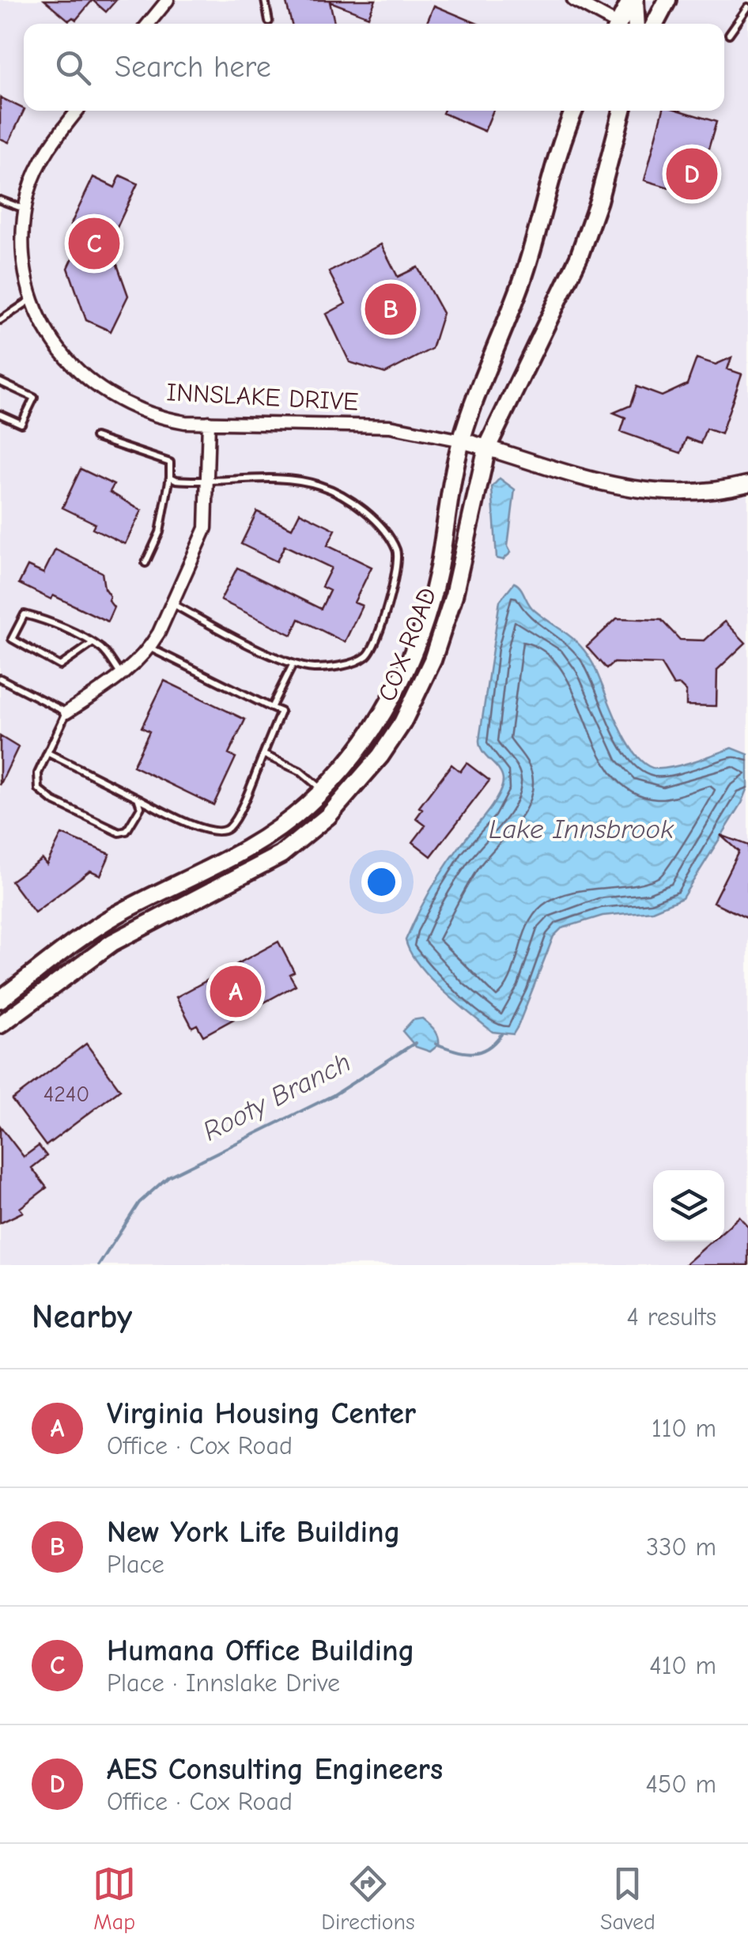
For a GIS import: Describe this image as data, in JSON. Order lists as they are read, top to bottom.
{
  "streets": {
    "main road": ["COX ROAD"],
    "street": ["INNSLAKE DRIVE"]
  },
  "crossings": [
    ["INNSLAKE DRIVE", "COX ROAD"]
  ],
  "water": ["Lake Innsbrook", "Rooty Branch"],
  "house_numbers": ["4240"],
  "page": {
    "search": "Search here",
    "pins": [
      "D",
      "C",
      "B",
      "A"
    ],
    "heading": ["Nearby", "4 results"],
    "list": [
      {
        "mark": "A",
        "name": "Virginia Housing Center",
        "note": "Office · Cox Road",
        "value": "110 m"
      },
      {
        "mark": "B",
        "name": "New York Life Building",
        "note": "Place",
        "value": "330 m"
      },
      {
        "mark": "C",
        "name": "Humana Office Building",
        "note": "Place · Innslake Drive",
        "value": "410 m"
      },
      {
        "mark": "D",
        "name": "AES Consulting Engineers",
        "note": "Office · Cox Road",
        "value": "450 m"
      }
    ],
    "nav": ["Map", "Directions", "Saved"]
  }
}
